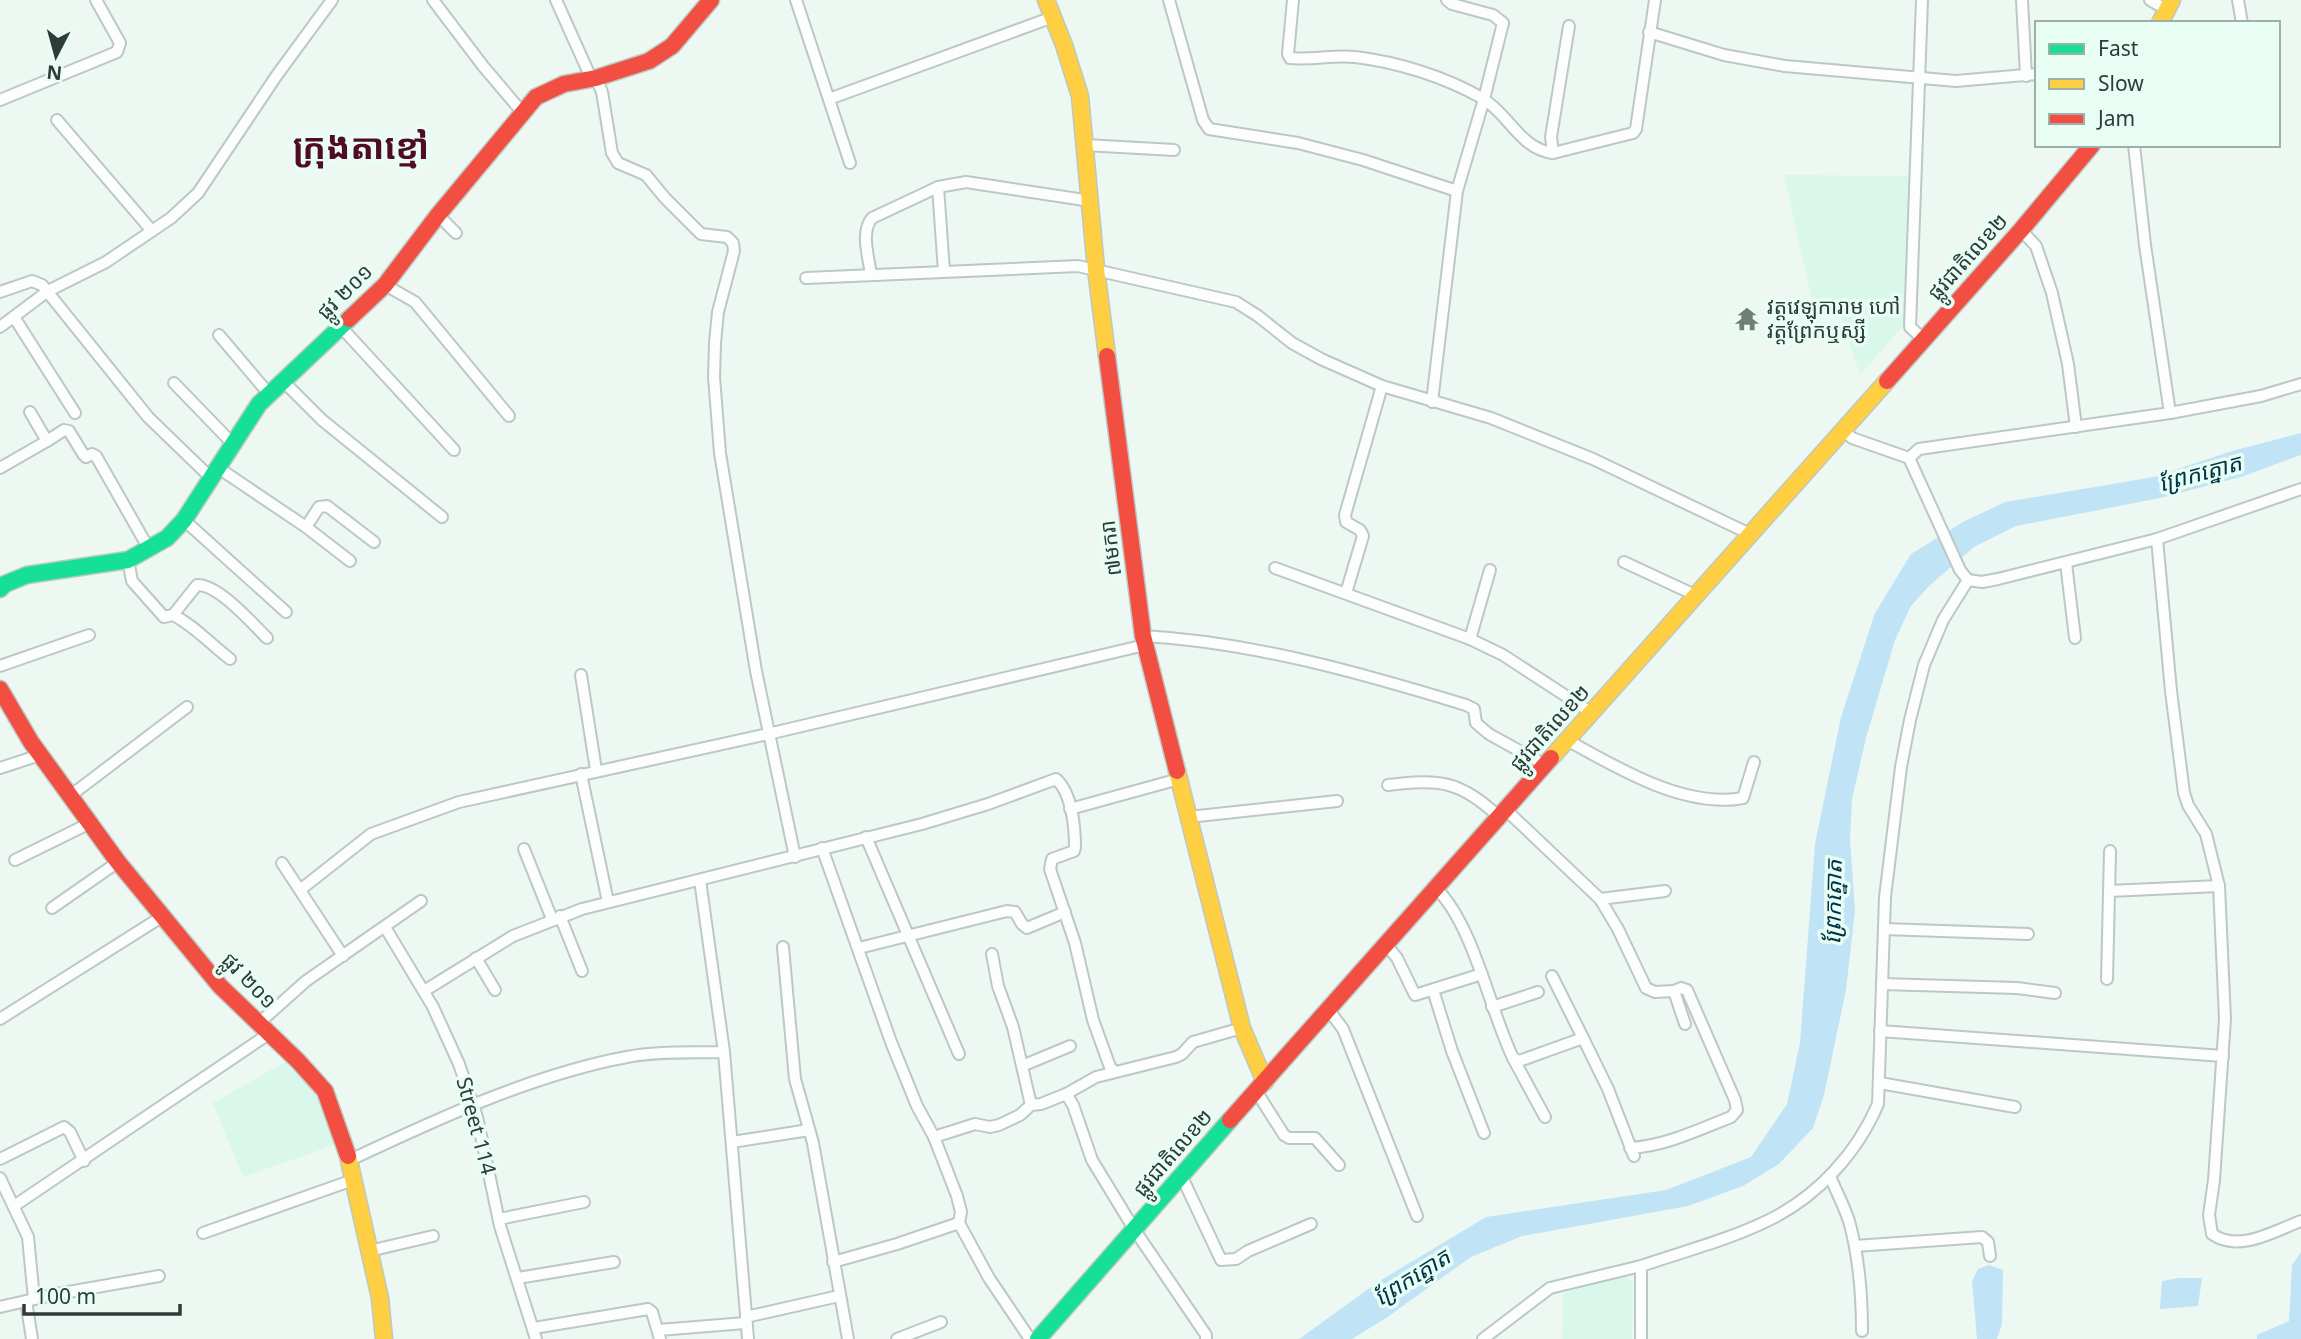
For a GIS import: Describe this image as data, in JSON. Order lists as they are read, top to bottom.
{
  "streets": {
    "main road": ["ផ្លូវជាតិលេខ២", "ផ្លូវ ២០១", "៧មករា"],
    "street": ["Street 114"]
  },
  "crossings": [
    ["ផ្លូវជាតិលេខ២", "៧មករា"]
  ],
  "districts": ["ក្រុងតាខ្មៅ"],
  "water": ["ព្រែកត្នោត"],
  "places": {
    "temple": ["វត្តវេឡុការាម ហៅ វត្តព្រែកឬស្សី"]
  },
  "legend": ["Fast", "Slow", "Jam"],
  "scale_bar": "100 m",
  "north": "bottom"
}
